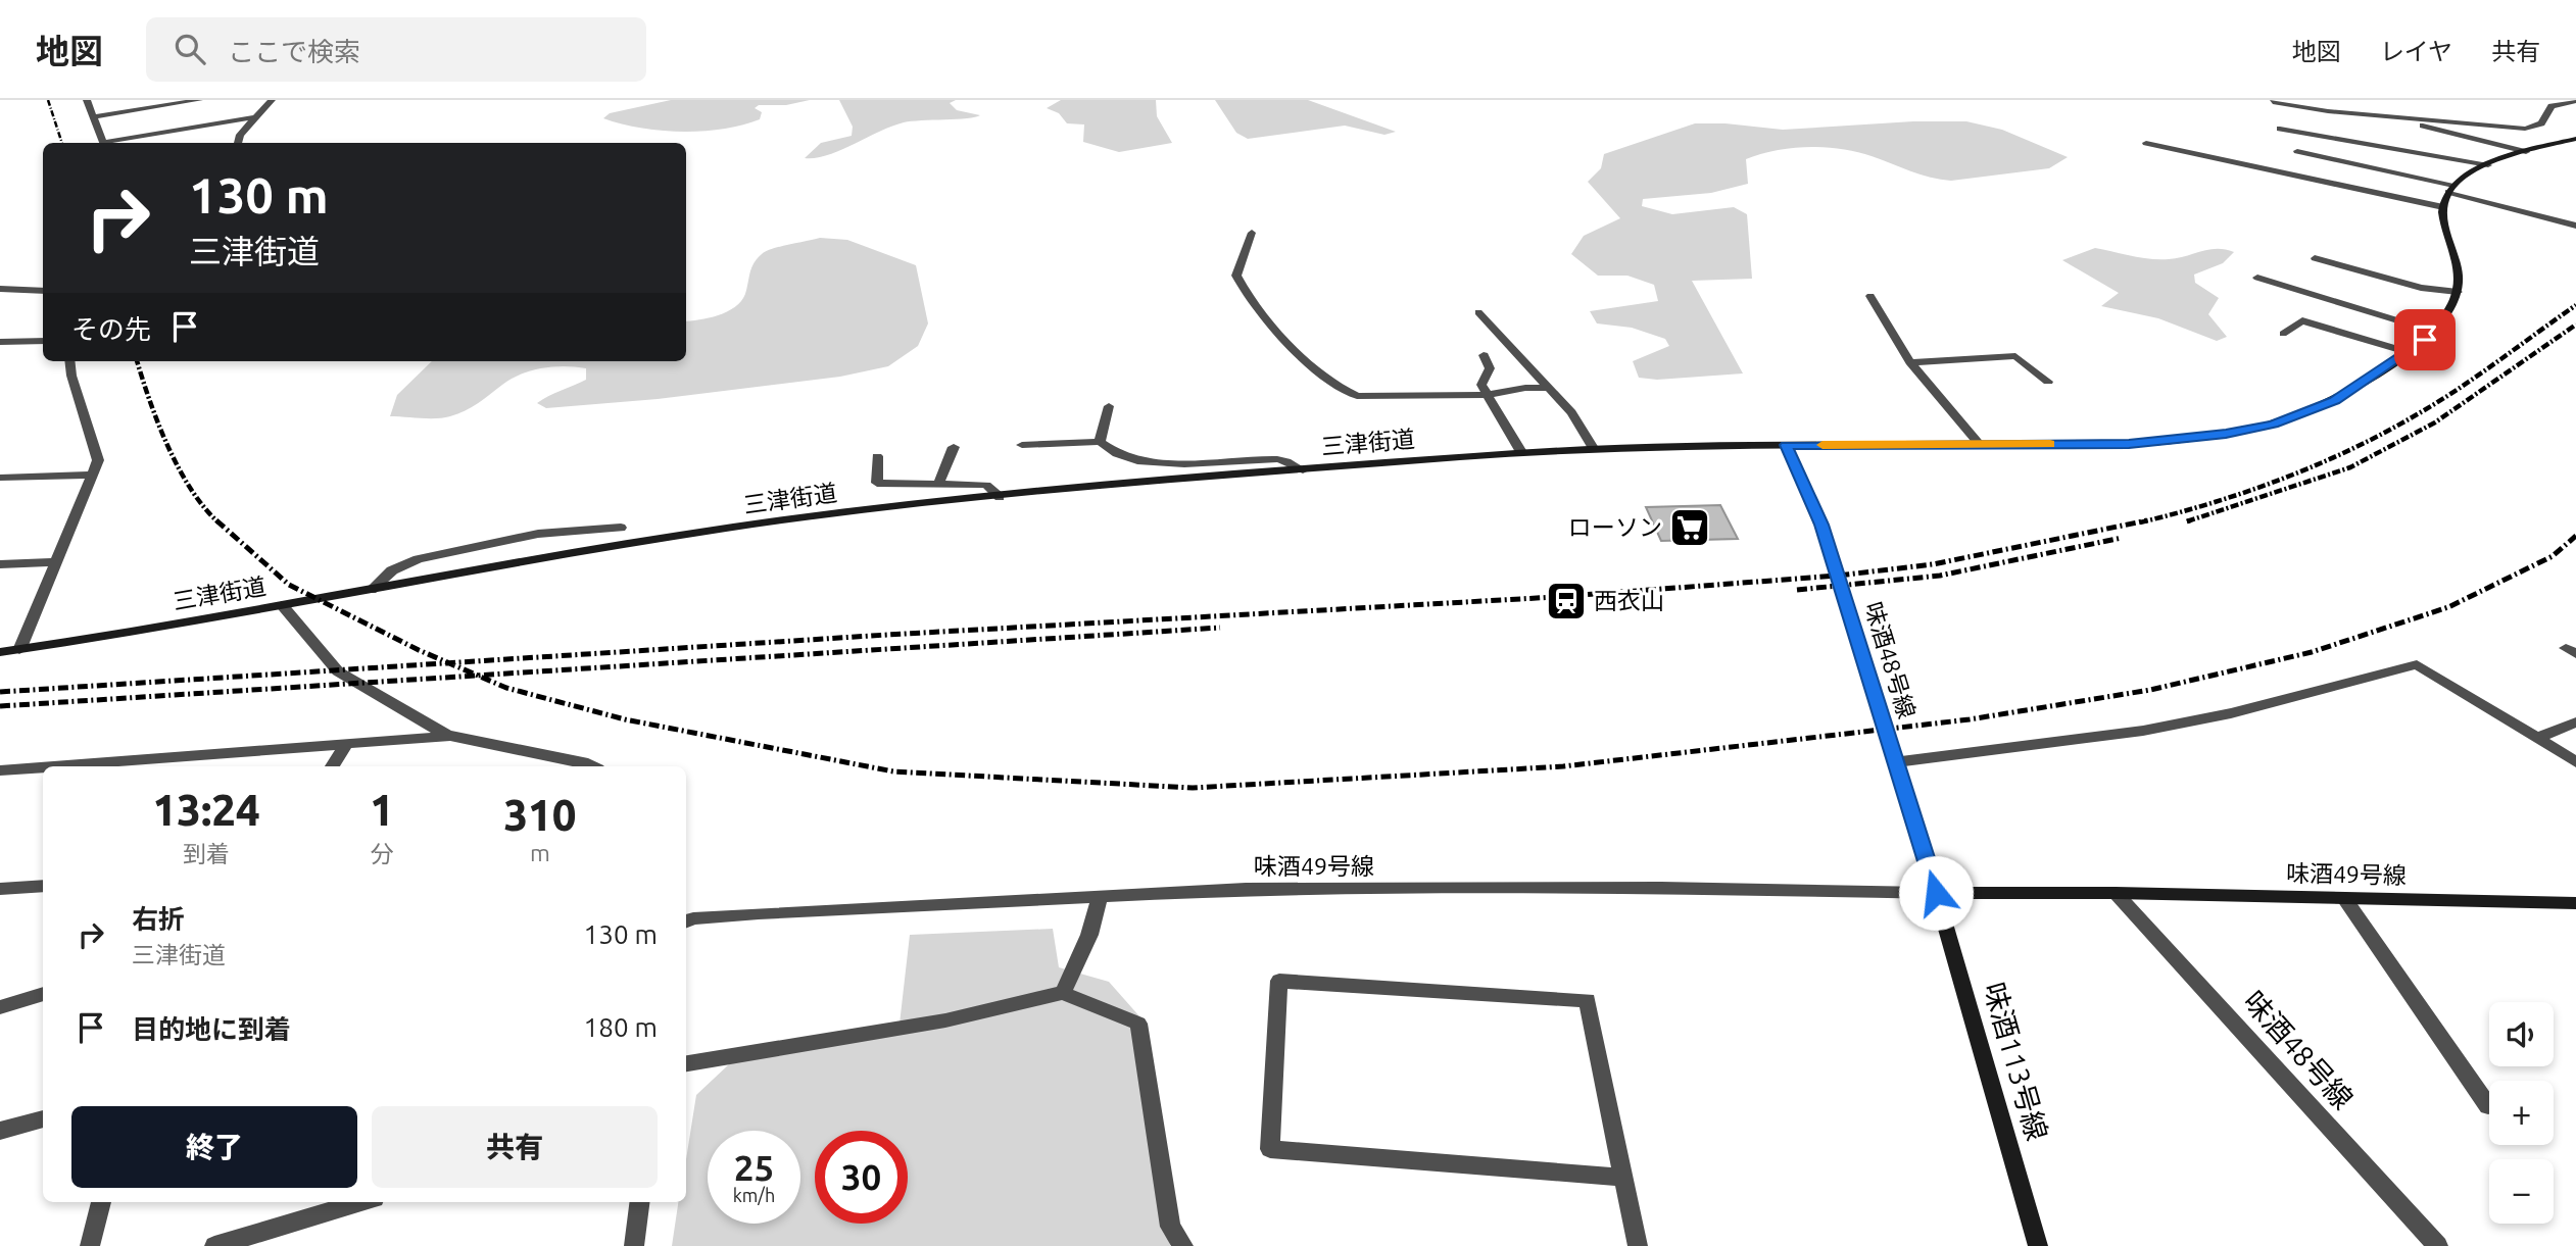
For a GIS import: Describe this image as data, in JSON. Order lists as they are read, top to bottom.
{
  "streets": {
    "street": [
      "三津街道",
      "味酒48号線",
      "味酒49号線",
      "味酒113号線"
    ]
  },
  "crossings": [
    ["三津街道", "味酒48号線"],
    ["味酒48号線", "味酒49号線"],
    ["味酒48号線", "味酒113号線"],
    ["味酒49号線", "味酒113号線"]
  ],
  "places": {
    "supermarket": ["ローソン"],
    "station": ["西衣山"]
  },
  "page": {
    "header": "地図",
    "search": "ここで検索",
    "nav": ["地図", "レイヤ", "共有"],
    "turn": ["130 m", "三津街道"],
    "then": "その先",
    "eta": [
      "13:24",
      "到着",
      "1",
      "分",
      "310",
      "m"
    ],
    "list": [
      {
        "name": "右折",
        "note": "三津街道",
        "value": "130 m"
      },
      {
        "name": "目的地に到着",
        "value": "180 m"
      }
    ],
    "map_buttons": ["+", "−"],
    "buttons": ["終了", "共有"],
    "speed": "25 km/h",
    "limit": "30"
  }
}
